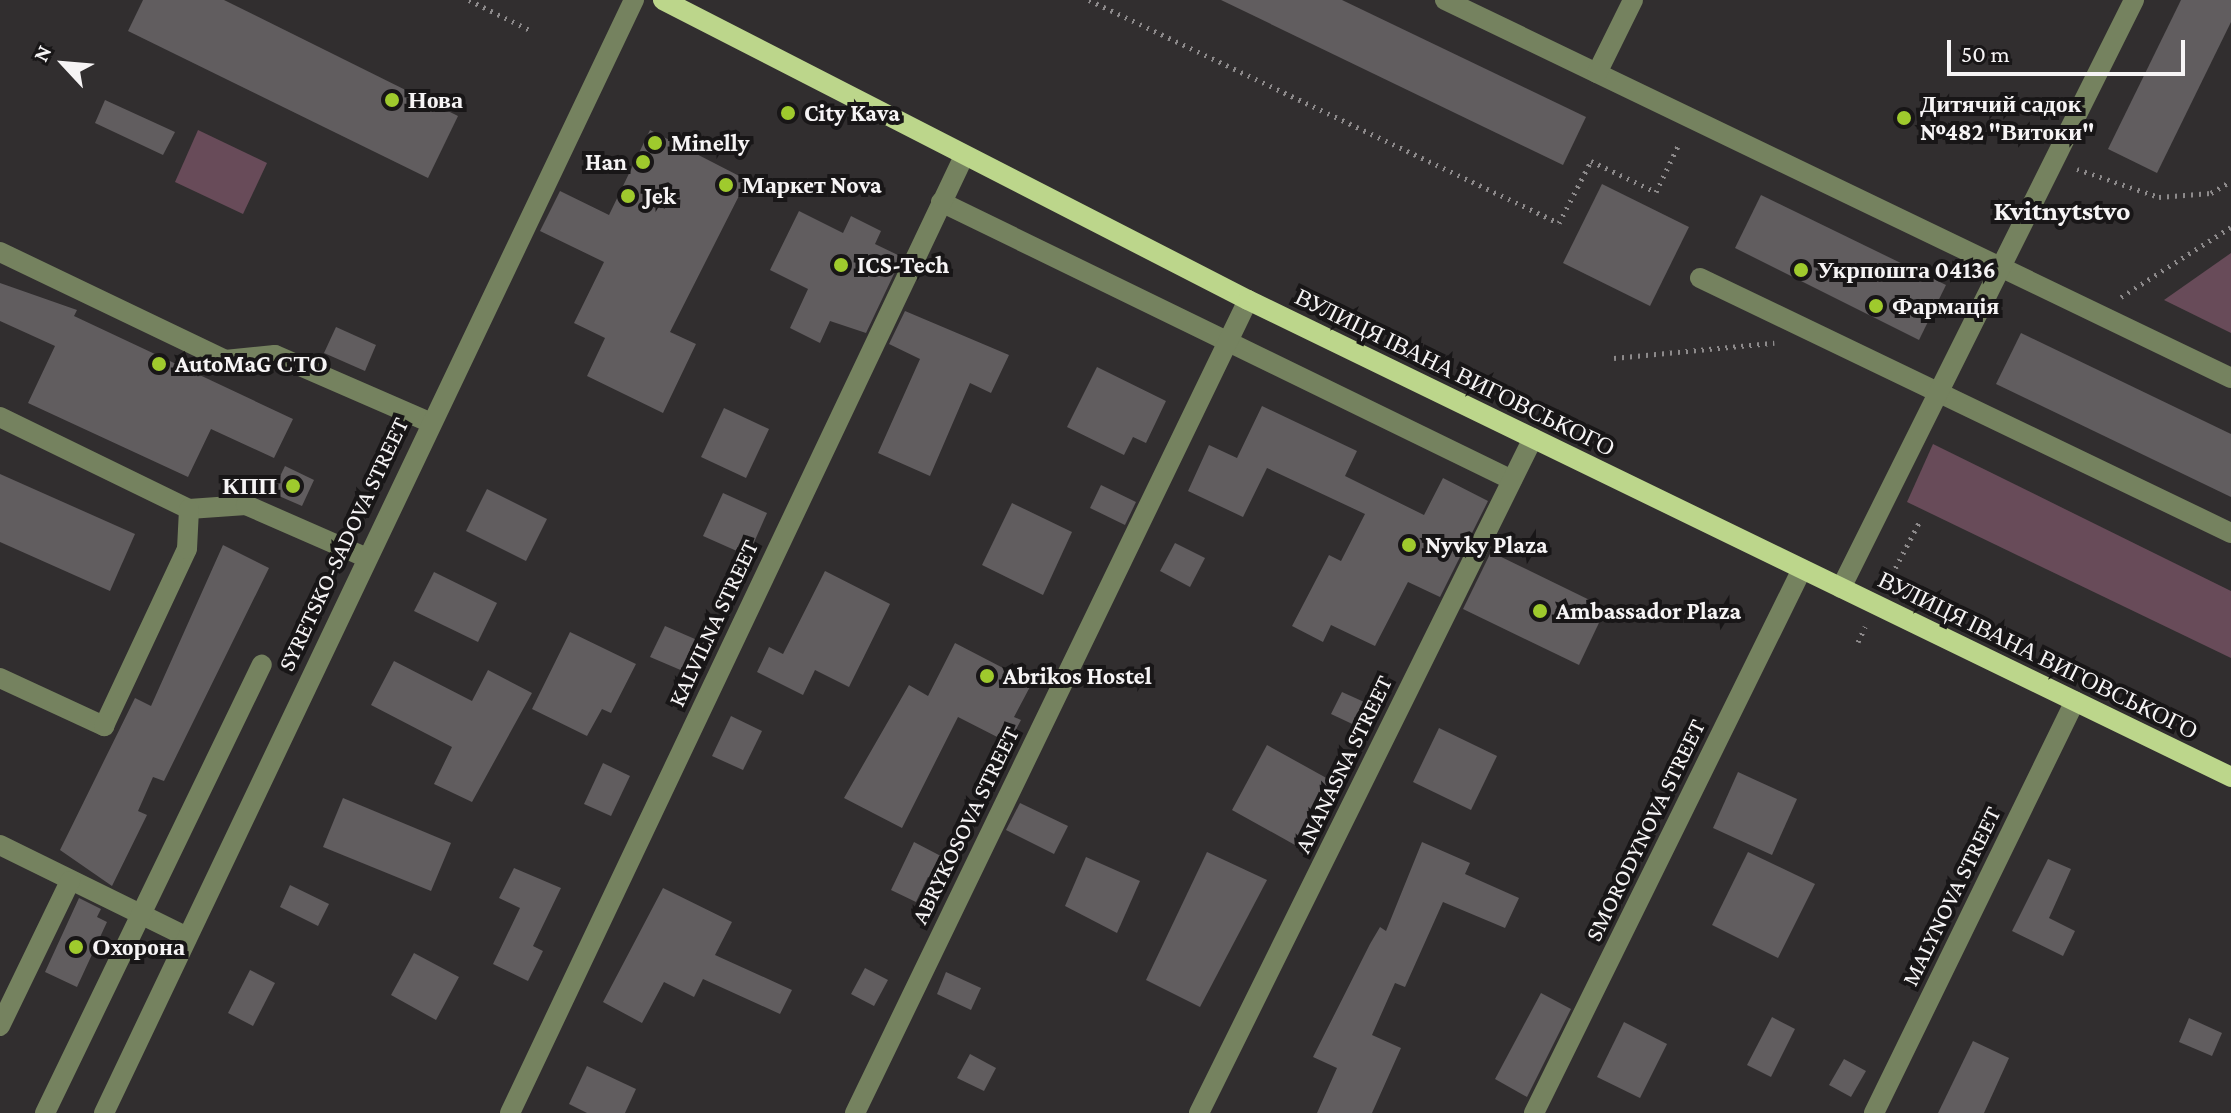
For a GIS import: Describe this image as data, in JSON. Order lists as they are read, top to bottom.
{
  "streets": {
    "main road": ["ВУЛИЦЯ ІВАНА ВИГОВСЬКОГО"],
    "street": [
      "SYRETSKO-SADOVA STREET",
      "KALVILNA STREET",
      "ANANASNA STREET",
      "ABRYKOSOVA STREET",
      "SMORODYNOVA STREET",
      "MALYNOVA STREET"
    ]
  },
  "crossings": [
    ["ВУЛИЦЯ ІВАНА ВИГОВСЬКОГО", "KALVILNA STREET"],
    ["ВУЛИЦЯ ІВАНА ВИГОВСЬКОГО", "ANANASNA STREET"],
    ["ВУЛИЦЯ ІВАНА ВИГОВСЬКОГО", "ABRYKOSOVA STREET"],
    ["ВУЛИЦЯ ІВАНА ВИГОВСЬКОГО", "SMORODYNOVA STREET"],
    ["ВУЛИЦЯ ІВАНА ВИГОВСЬКОГО", "MALYNOVA STREET"]
  ],
  "districts": ["Kvitnytstvo"],
  "places": [
    "Нова",
    "City Kava",
    "Дитячий садок №482 \"Витоки\"",
    "Minelly",
    "Han",
    "Маркет Nova",
    "Jek",
    "ICS-Tech",
    "Укрпошта 04136",
    "Фармація",
    "AutoMaG СТО",
    "КПП",
    "Nyvky Plaza",
    "Ambassador Plaza",
    "Abrikos Hostel",
    "Охорона"
  ],
  "scale_bar": "50 m",
  "north": "top left"
}
